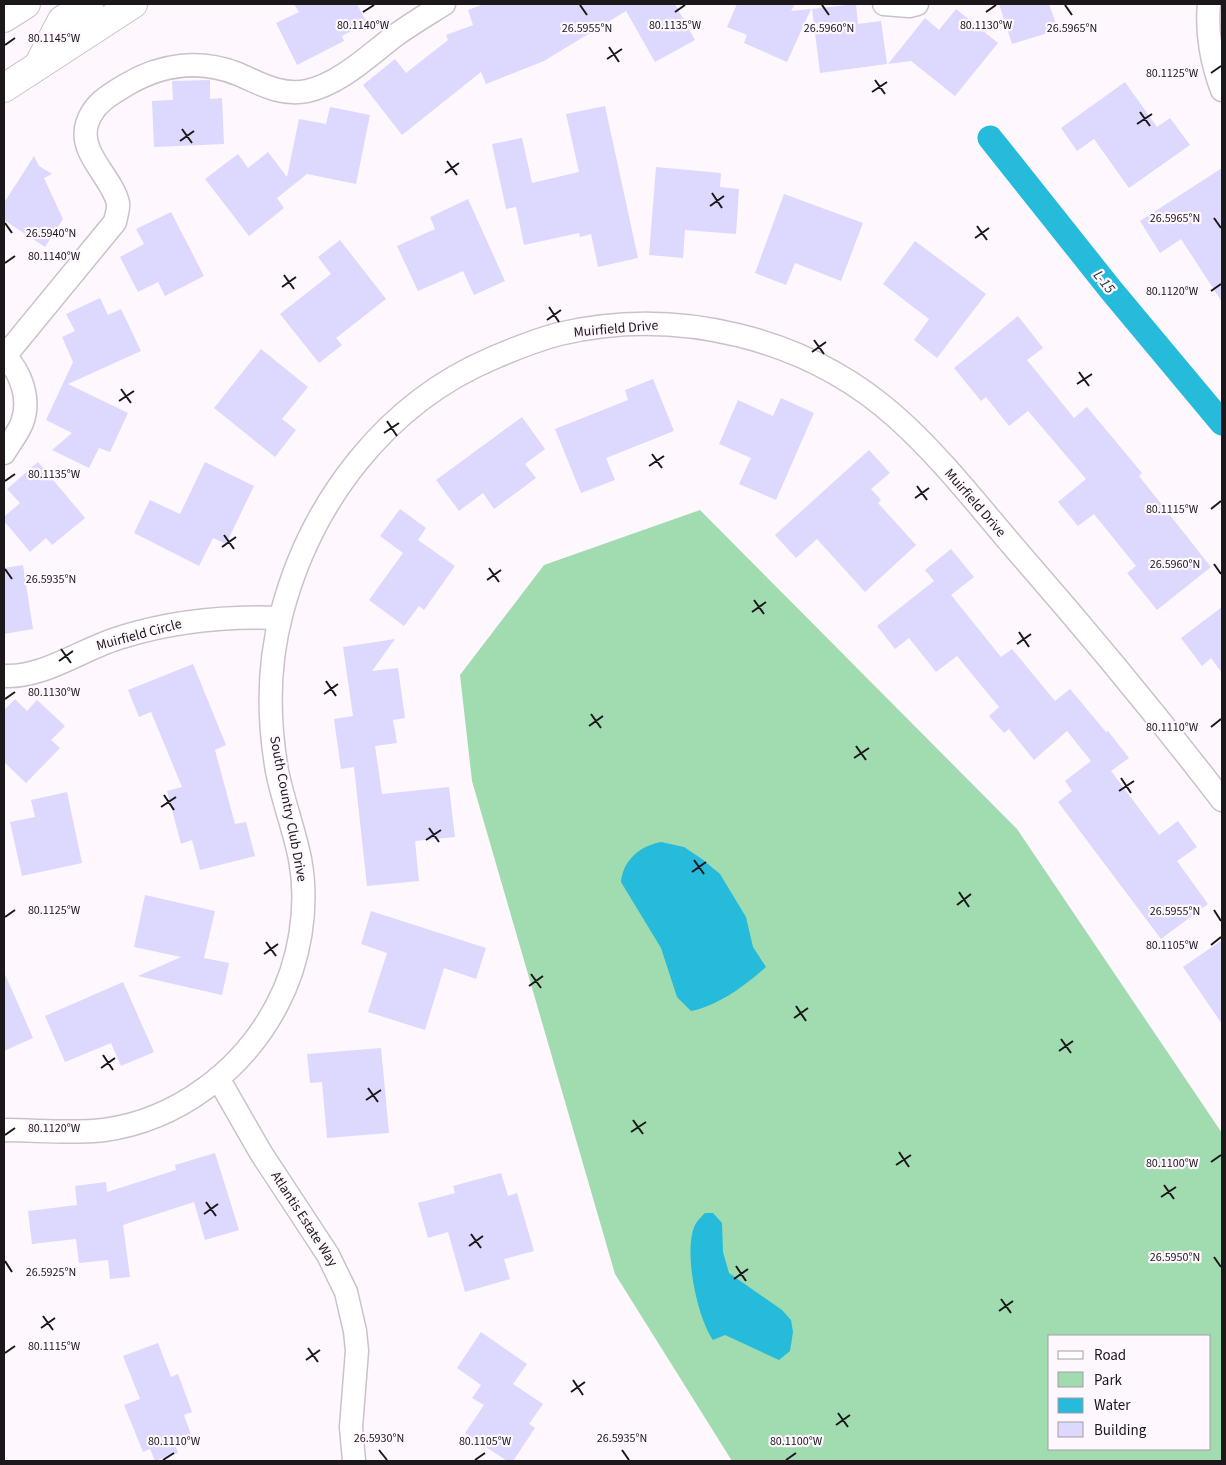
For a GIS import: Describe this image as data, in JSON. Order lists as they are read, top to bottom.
{
  "streets": {
    "street": [
      "Muirfield Drive",
      "Muirfield Circle",
      "South Country Club Drive",
      "Atlantis Estate Way"
    ]
  },
  "crossings": [
    ["Muirfield Drive", "Muirfield Circle"],
    ["Muirfield Drive", "South Country Club Drive"],
    ["Muirfield Circle", "South Country Club Drive"],
    ["South Country Club Drive", "Atlantis Estate Way"]
  ],
  "water": ["L-15"],
  "legend": [
    "Road",
    "Park",
    "Water",
    "Building"
  ],
  "coordinates": [
    "80.1140°W",
    "80.1135°W",
    "80.1130°W",
    "26.5955°N",
    "26.5960°N",
    "26.5965°N",
    "80.1145°W",
    "80.1125°W",
    "26.5940°N",
    "80.1120°W",
    "80.1115°W",
    "26.5935°N",
    "80.1110°W",
    "80.1105°W",
    "80.1100°W",
    "26.5950°N",
    "26.5925°N",
    "26.5930°N"
  ]
}
